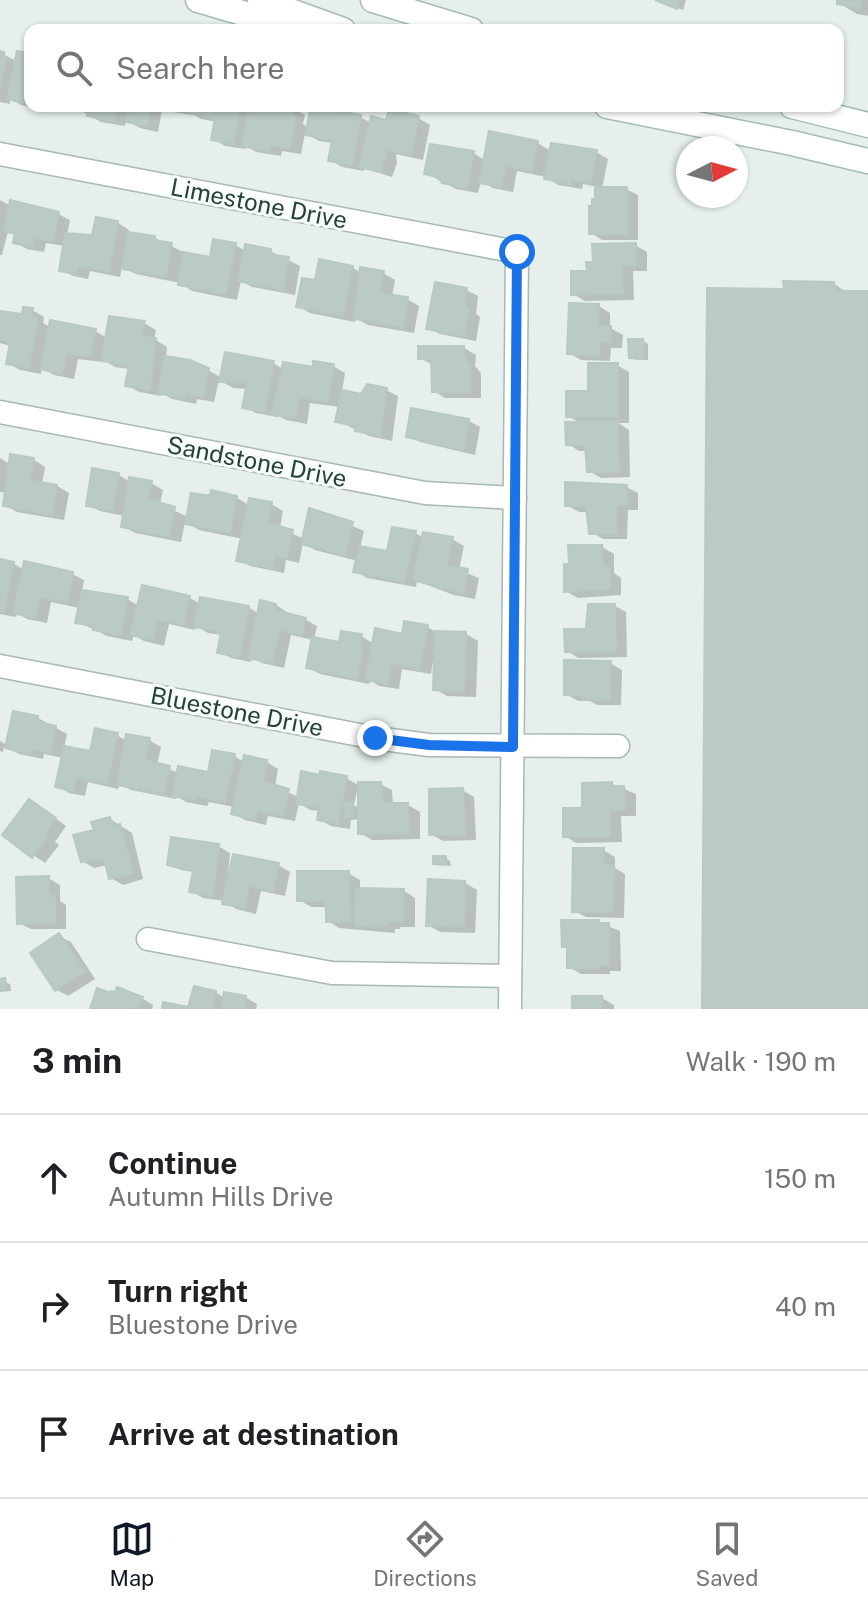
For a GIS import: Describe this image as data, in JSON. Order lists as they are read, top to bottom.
{
  "streets": {
    "street": ["Limestone Drive", "Sandstone Drive", "Bluestone Drive"]
  },
  "crossings": [
    ["Limestone Drive", "Sandstone Drive"]
  ],
  "north": "right",
  "page": {
    "search": "Search here",
    "heading": ["3 min", "Walk · 190 m"],
    "list": [
      ["Continue", "Autumn Hills Drive", "150 m"],
      ["Turn right", "Bluestone Drive", "40 m"],
      "Arrive at destination"
    ],
    "nav": ["Map", "Directions", "Saved"]
  }
}
